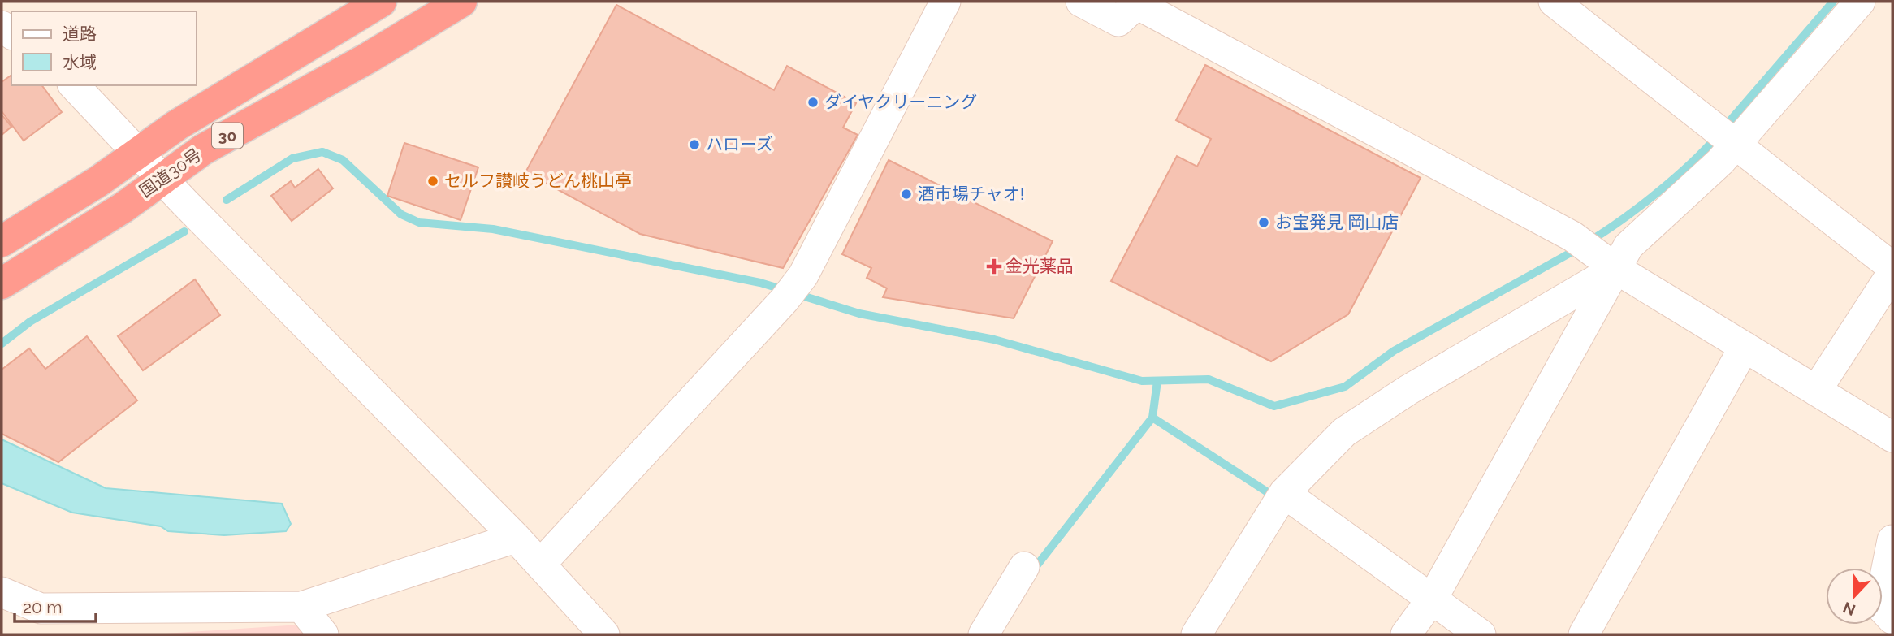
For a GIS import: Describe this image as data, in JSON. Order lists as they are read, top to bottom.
{
  "streets": {
    "highway": ["30", "国道30号"]
  },
  "places": {
    "other": [
      "ダイヤクリーニング",
      "ハローズ",
      "セルフ讃岐うどん桃山亭",
      "酒市場チャオ!",
      "お宝発見 岡山店"
    ],
    "health": ["金光薬品"]
  },
  "legend": ["道路", "水域"],
  "scale_bar": "20 m",
  "north": "bottom"
}
